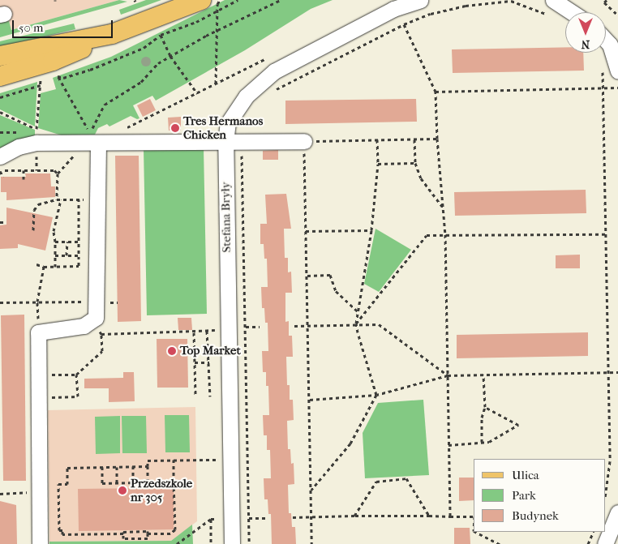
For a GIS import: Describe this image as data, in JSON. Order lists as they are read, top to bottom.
{
  "streets": {
    "street": ["Stefana Bryły"]
  },
  "places": ["Tres Hermanos Chicken", "Top Market", "Przedszkole nr 305"],
  "legend": ["Ulica", "Park", "Budynek"],
  "scale_bar": "50 m",
  "north": "bottom"
}
